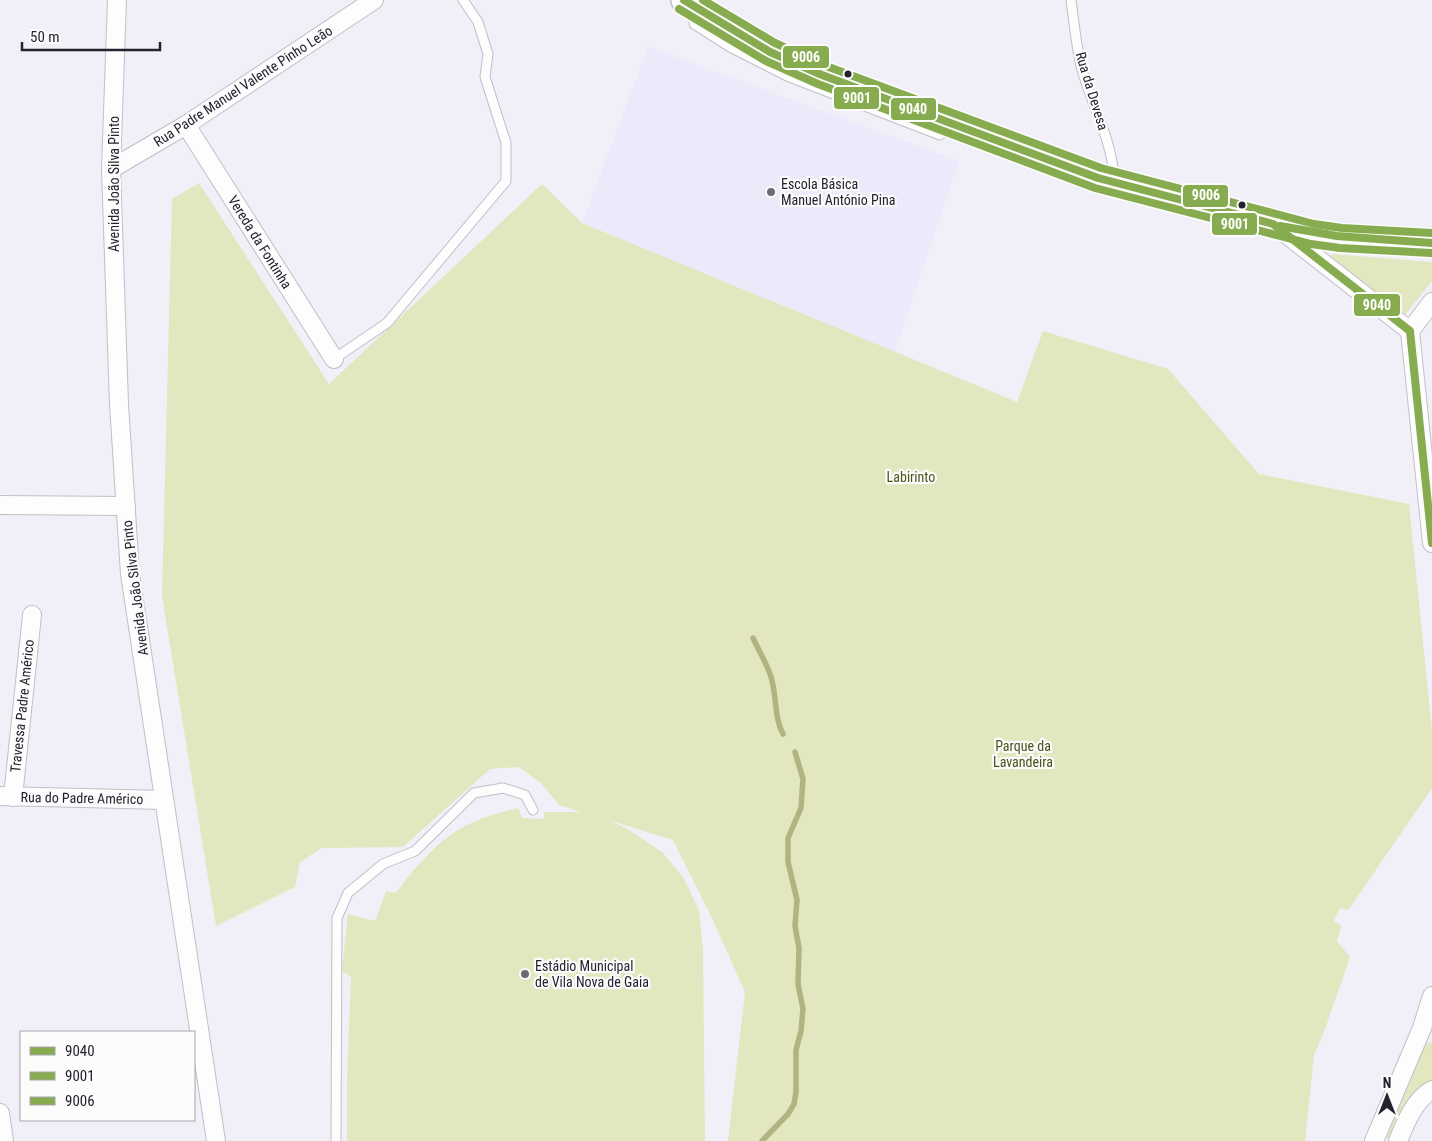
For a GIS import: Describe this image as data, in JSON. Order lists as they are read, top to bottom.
{
  "streets": {
    "street": [
      "Rua Padre Manuel Valente Pinho Leão",
      "Avenida João Silva Pinto",
      "Vereda da Fontinha",
      "Travessa Padre Américo",
      "Rua do Padre Américo"
    ],
    "lane": ["Rua da Devesa"]
  },
  "crossings": [
    ["Rua Padre Manuel Valente Pinho Leão", "Avenida João Silva Pinto"],
    ["Rua Padre Manuel Valente Pinho Leão", "Vereda da Fontinha"],
    ["Avenida João Silva Pinto", "Rua do Padre Américo"],
    ["Travessa Padre Américo", "Rua do Padre Américo"]
  ],
  "parks": ["Labirinto", "Parque da Lavandeira"],
  "places": ["Escola Básica Manuel António Pina", "Estádio Municipal de Vila Nova de Gaia"],
  "lines": ["transit line 9040", "transit line 9006", "transit line 9001"],
  "legend": ["9040", "9001", "9006"],
  "scale_bar": "50 m",
  "north": "top"
}
